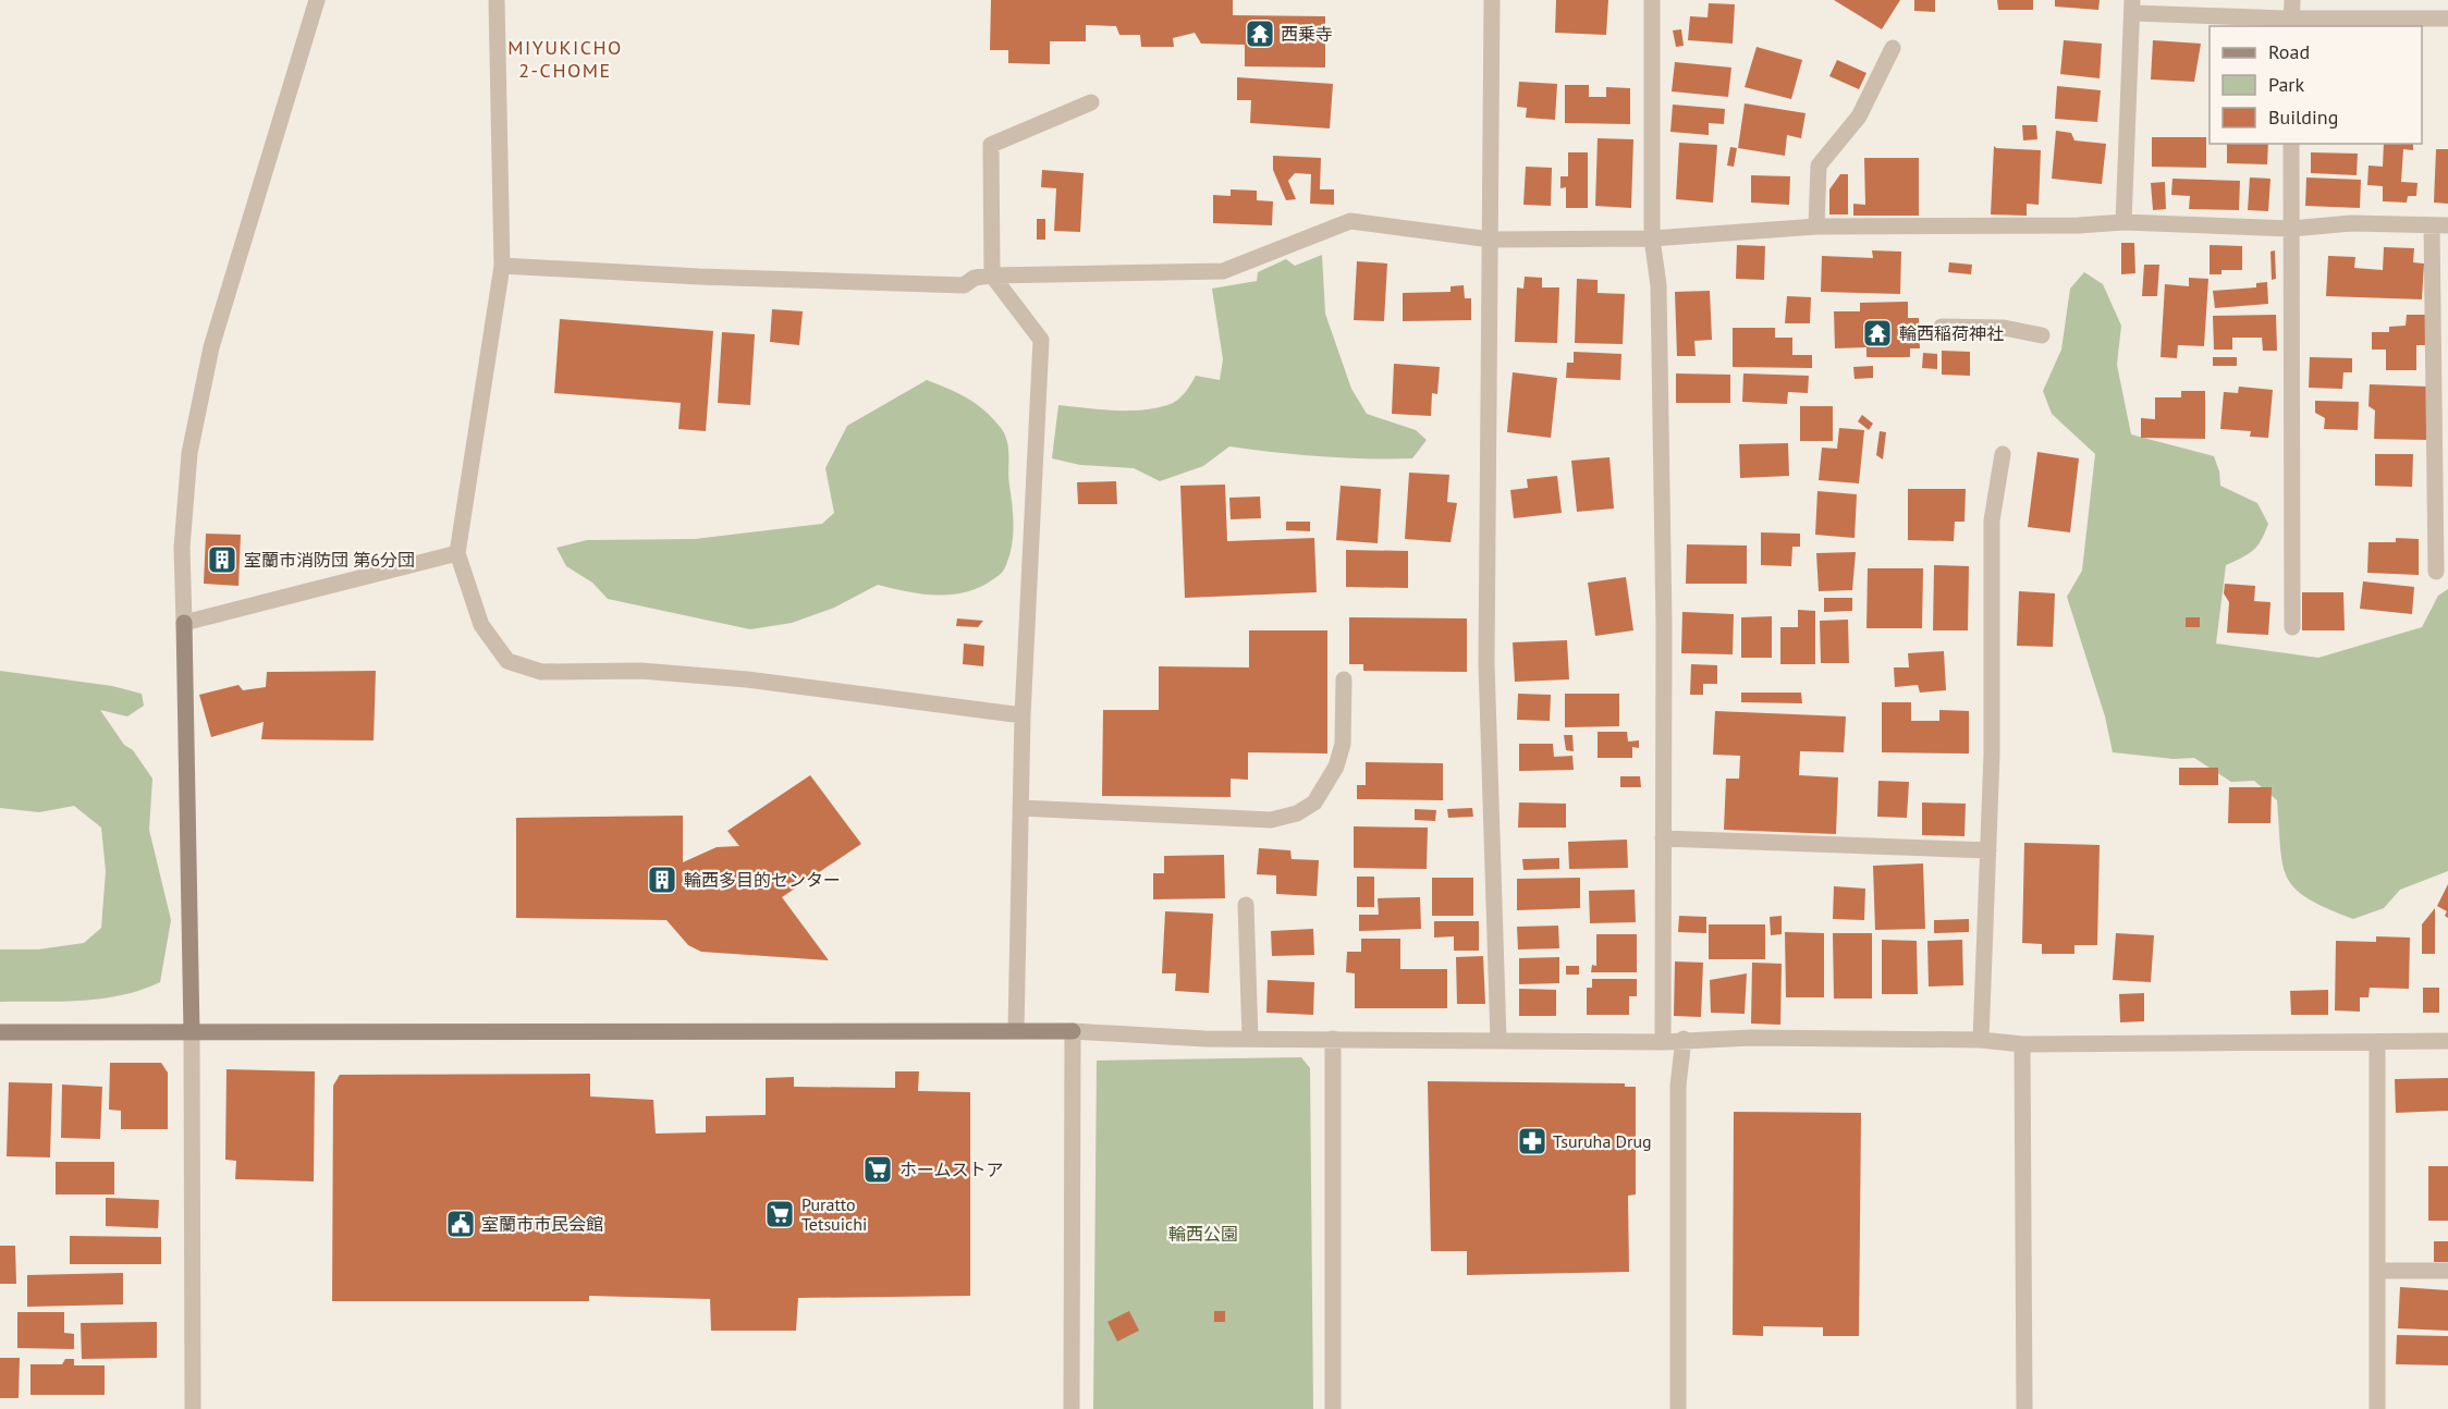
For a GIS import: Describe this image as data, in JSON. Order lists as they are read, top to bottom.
{
  "districts": ["MIYUKICHO 2-CHOME"],
  "parks": ["輪西公園"],
  "places": {
    "temple": ["西乗寺", "輪西稲荷神社"],
    "building": ["室蘭市消防団 第6分団", "輪西多目的センター"],
    "pharmacy": ["Tsuruha Drug"],
    "supermarket": ["ホームストア", "Puratto Tetsuichi"],
    "public building": ["室蘭市市民会館"]
  },
  "legend": ["Road", "Park", "Building"]
}
